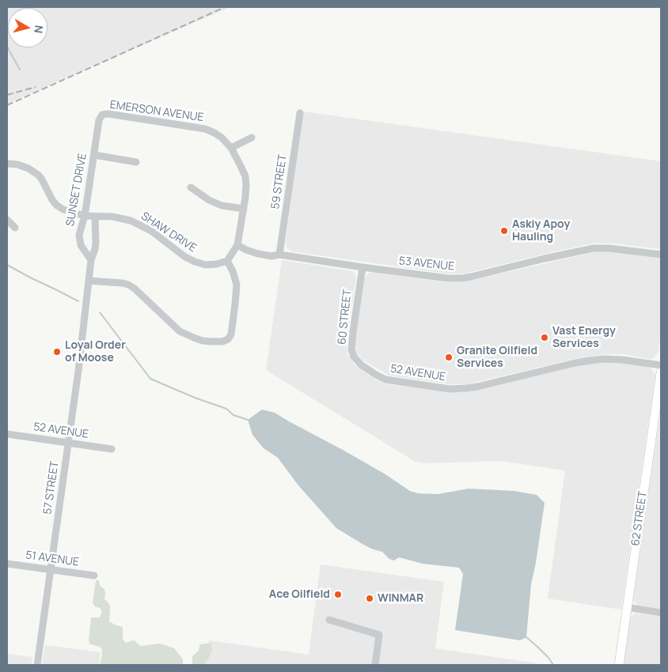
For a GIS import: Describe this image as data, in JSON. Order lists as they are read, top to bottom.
{
  "streets": {
    "main road": ["62 STREET"],
    "street": [
      "EMERSON AVENUE",
      "59 STREET",
      "SUNSET DRIVE",
      "SHAW DRIVE",
      "53 AVENUE",
      "60 STREET",
      "52 AVENUE",
      "57 STREET",
      "51 AVENUE"
    ]
  },
  "crossings": [
    ["EMERSON AVENUE", "SUNSET DRIVE"],
    ["EMERSON AVENUE", "53 AVENUE"],
    ["59 STREET", "53 AVENUE"],
    ["SUNSET DRIVE", "SHAW DRIVE"],
    ["SUNSET DRIVE", "57 STREET"],
    ["53 AVENUE", "60 STREET"],
    ["60 STREET", "52 AVENUE"],
    ["52 AVENUE", "57 STREET"],
    ["57 STREET", "51 AVENUE"]
  ],
  "places": [
    "Askiy Apoy Hauling",
    "Vast Energy Services",
    "Loyal Order of Moose",
    "Granite Oilfield Services",
    "Ace Oilfield",
    "WINMAR"
  ],
  "north": "right"
}
